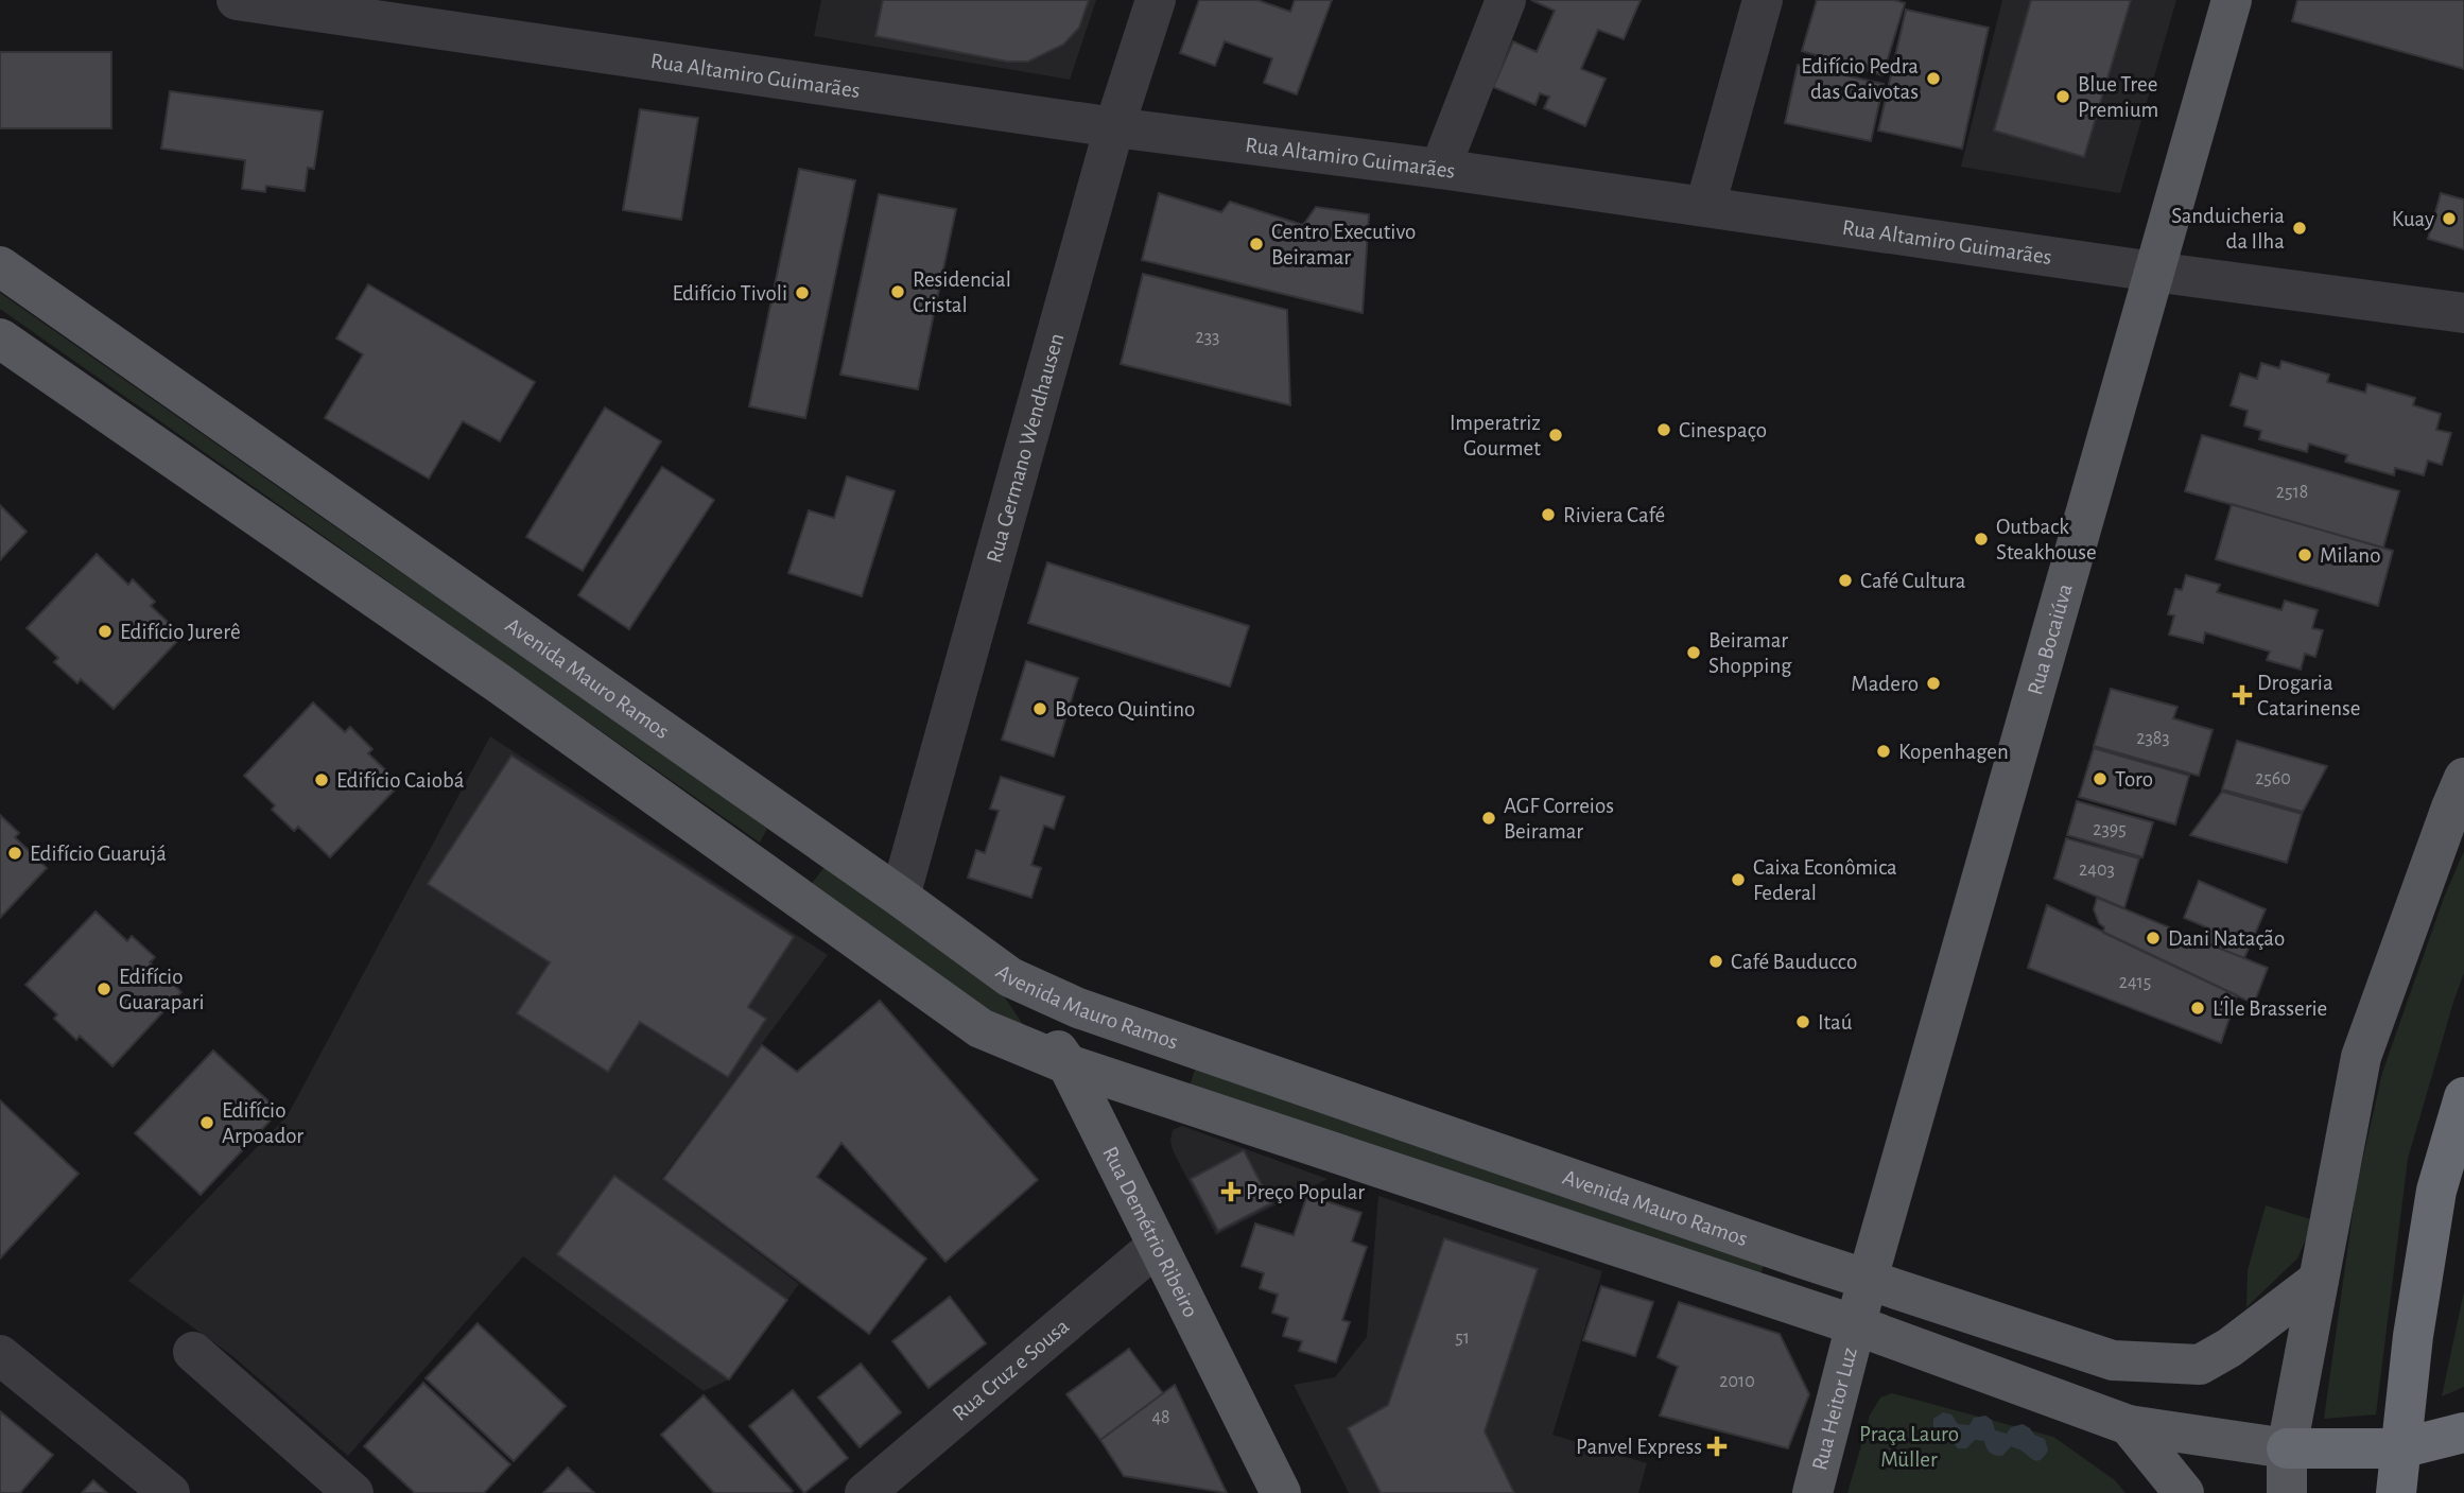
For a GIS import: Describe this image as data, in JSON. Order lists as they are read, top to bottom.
{
  "streets": {
    "main road": [
      "Rua Bocaiúva",
      "Avenida Mauro Ramos",
      "Rua Demétrio Ribeiro",
      "Rua Heitor Luz"
    ],
    "street": ["Rua Altamiro Guimarães", "Rua Germano Wendhausen", "Rua Cruz e Sousa"]
  },
  "crossings": [
    ["Rua Altamiro Guimarães", "Rua Germano Wendhausen"],
    ["Rua Altamiro Guimarães", "Rua Bocaiúva"],
    ["Rua Germano Wendhausen", "Avenida Mauro Ramos"],
    ["Rua Bocaiúva", "Avenida Mauro Ramos"],
    ["Rua Bocaiúva", "Rua Heitor Luz"],
    ["Avenida Mauro Ramos", "Rua Demétrio Ribeiro"],
    ["Rua Demétrio Ribeiro", "Rua Cruz e Sousa"]
  ],
  "parks": ["Praça Lauro Müller"],
  "places": {
    "other": [
      "Edifício Pedra das Gaivotas",
      "Blue Tree Premium",
      "Kuay",
      "Sanduicheria da Ilha",
      "Centro Executivo Beiramar",
      "Residencial Cristal",
      "Edifício Tivoli",
      "Cinespaço",
      "Imperatriz Gourmet",
      "Riviera Café",
      "Outback Steakhouse",
      "Milano",
      "Café Cultura",
      "Edifício Jurerê",
      "Beiramar Shopping",
      "Madero",
      "Boteco Quintino",
      "Kopenhagen",
      "Toro",
      "Edifício Caiobá",
      "AGF Correios Beiramar",
      "Edifício Guarujá",
      "Caixa Econômica Federal",
      "Dani Natação",
      "Café Bauducco",
      "Edifício Guarapari",
      "L'Île Brasserie",
      "Itaú",
      "Edifício Arpoador"
    ],
    "health": ["Drogaria Catarinense", "Preço Popular", "Panvel Express"]
  },
  "house_numbers": [
    "233",
    "2518",
    "2383",
    "2560",
    "2395",
    "2403",
    "2415",
    "51",
    "2010",
    "48"
  ]
}
